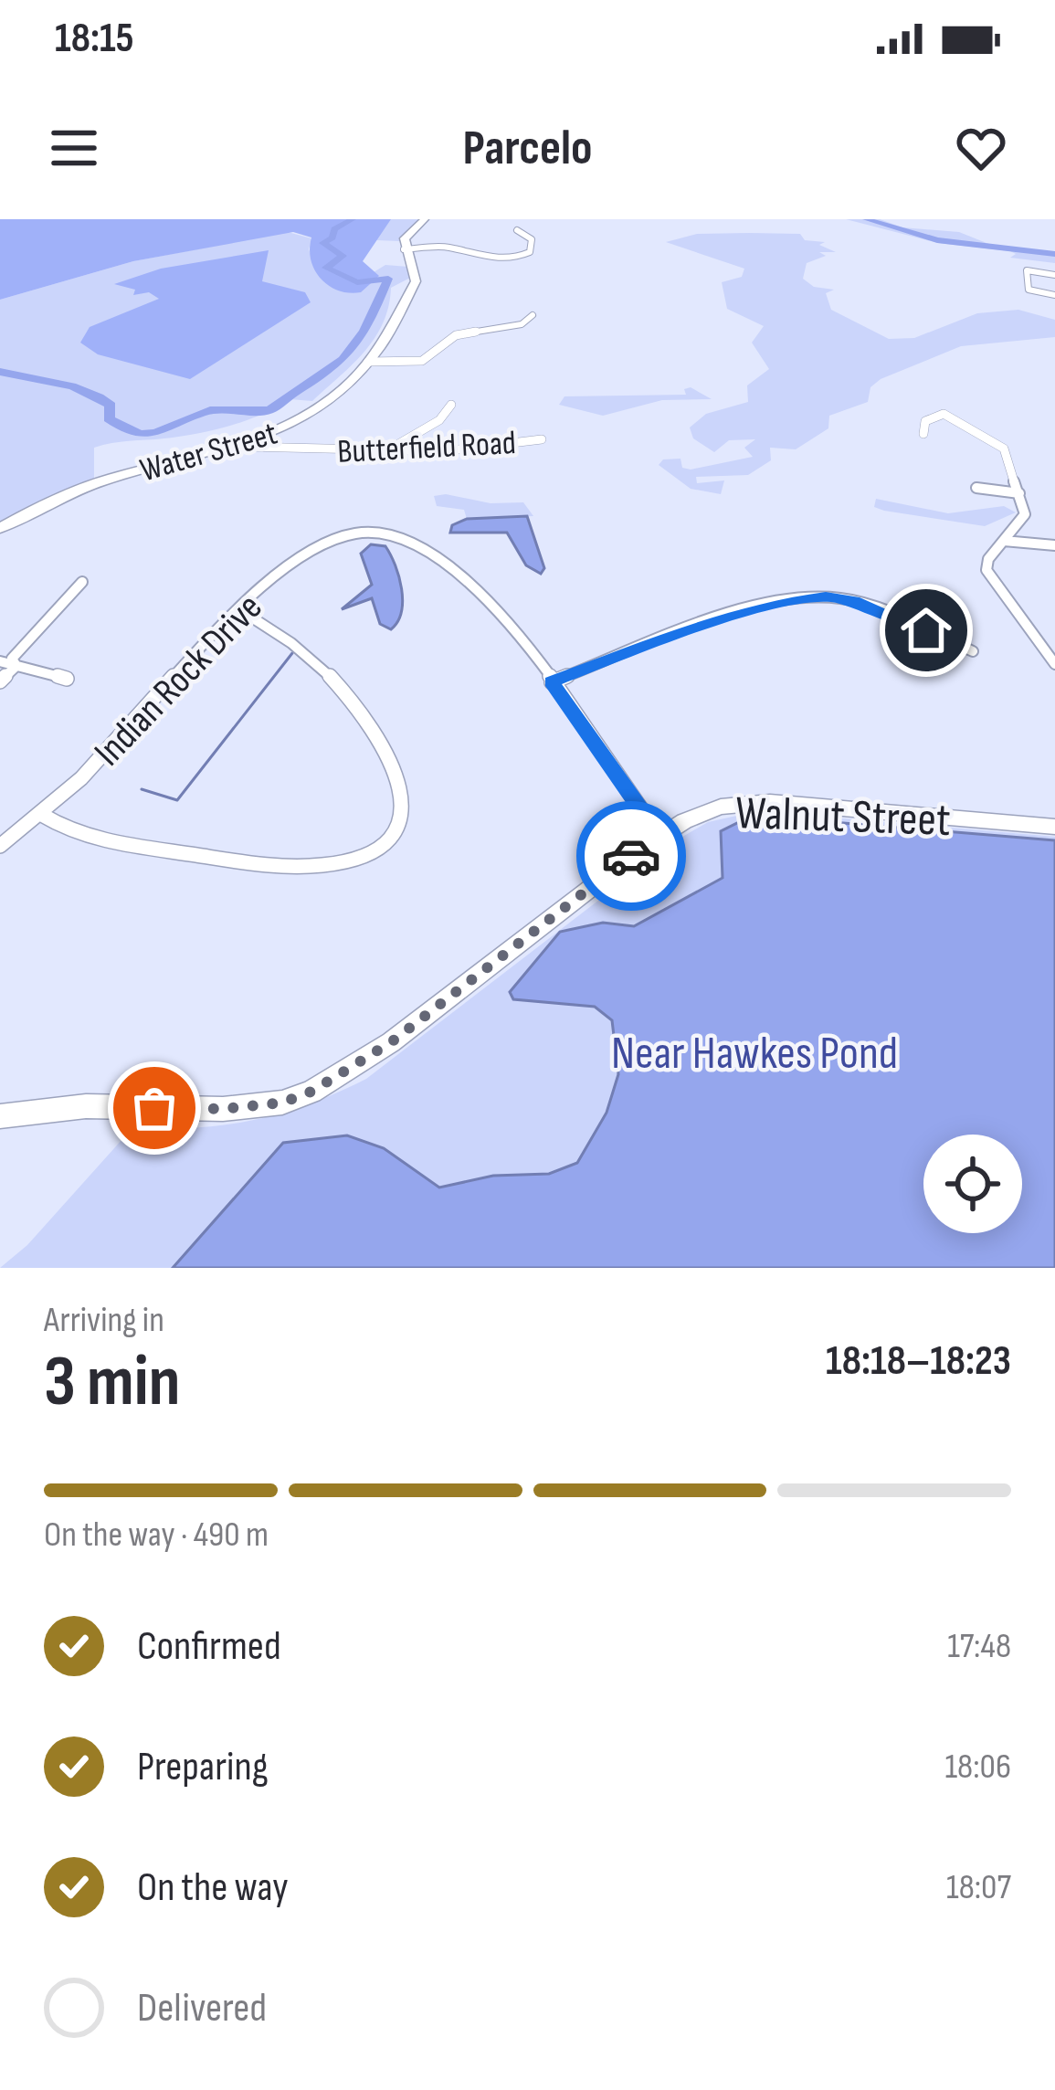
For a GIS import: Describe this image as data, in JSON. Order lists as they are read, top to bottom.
{
  "streets": {
    "main road": ["Water Street", "Walnut Street"],
    "street": ["Butterfield Road", "Indian Rock Drive"]
  },
  "crossings": [
    ["Butterfield Road", "Water Street"]
  ],
  "parks": ["Near Hawkes Pond"],
  "page": {
    "status": "18:15",
    "header": "Parcelo",
    "heading": ["3 min", "Arriving in", "18:18–18:23"],
    "bar": "On the way · 490 m",
    "list": [
      ["Confirmed", "17:48"],
      ["Preparing", "18:06"],
      ["On the way", "18:07"],
      "Delivered"
    ]
  }
}
